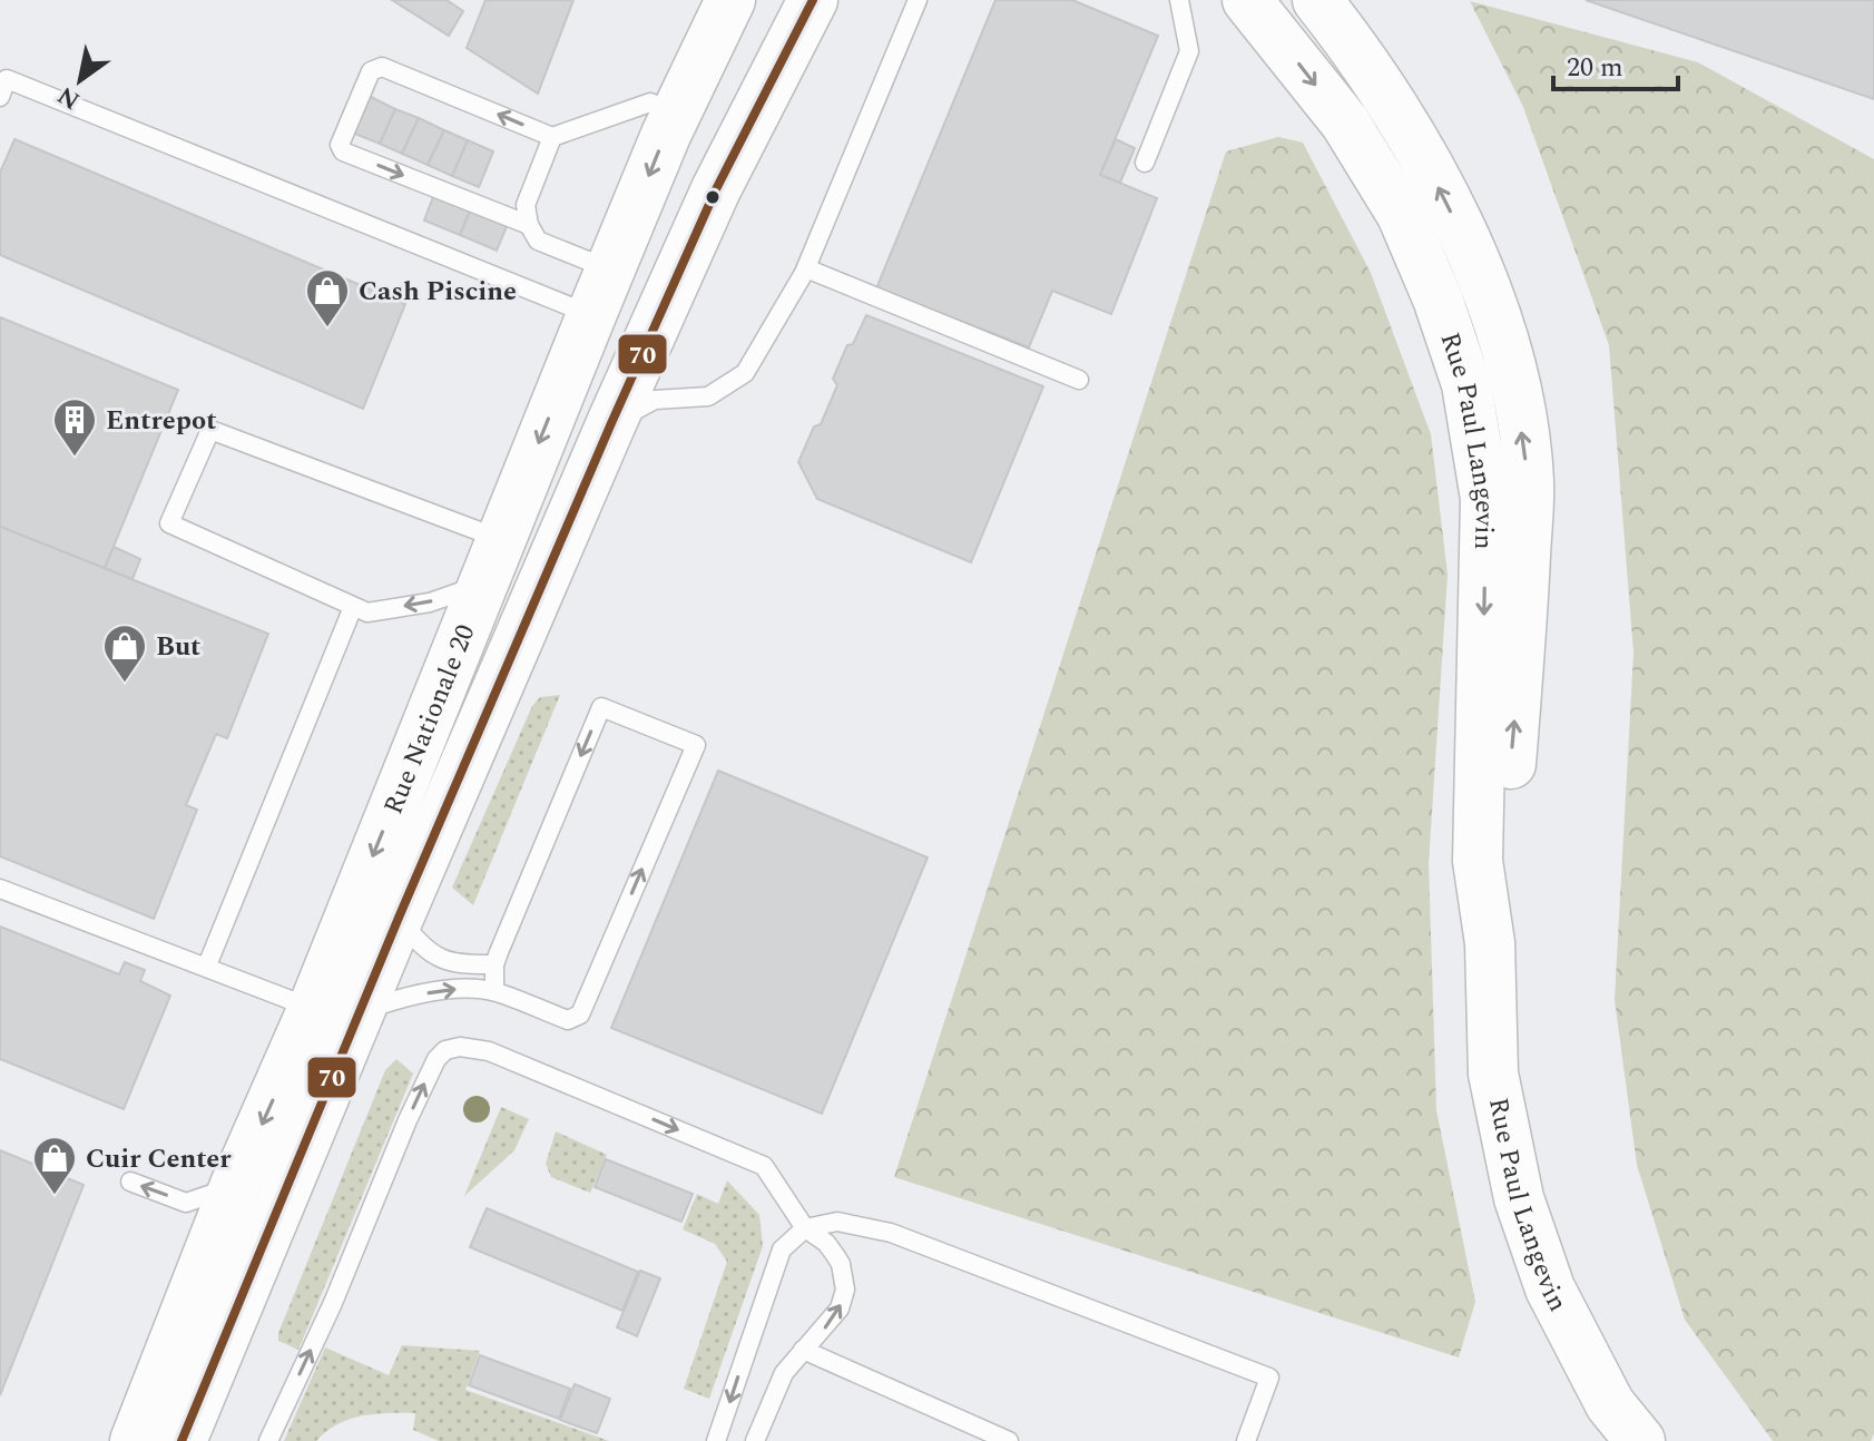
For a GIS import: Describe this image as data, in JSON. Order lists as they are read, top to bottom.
{
  "streets": {
    "main road": ["Rue Paul Langevin", "Rue Nationale 20"]
  },
  "places": {
    "shop": ["Cash Piscine", "But", "Cuir Center"],
    "building": ["Entrepot"]
  },
  "lines": ["transit line 70"],
  "scale_bar": "20 m",
  "north": "bottom left"
}
